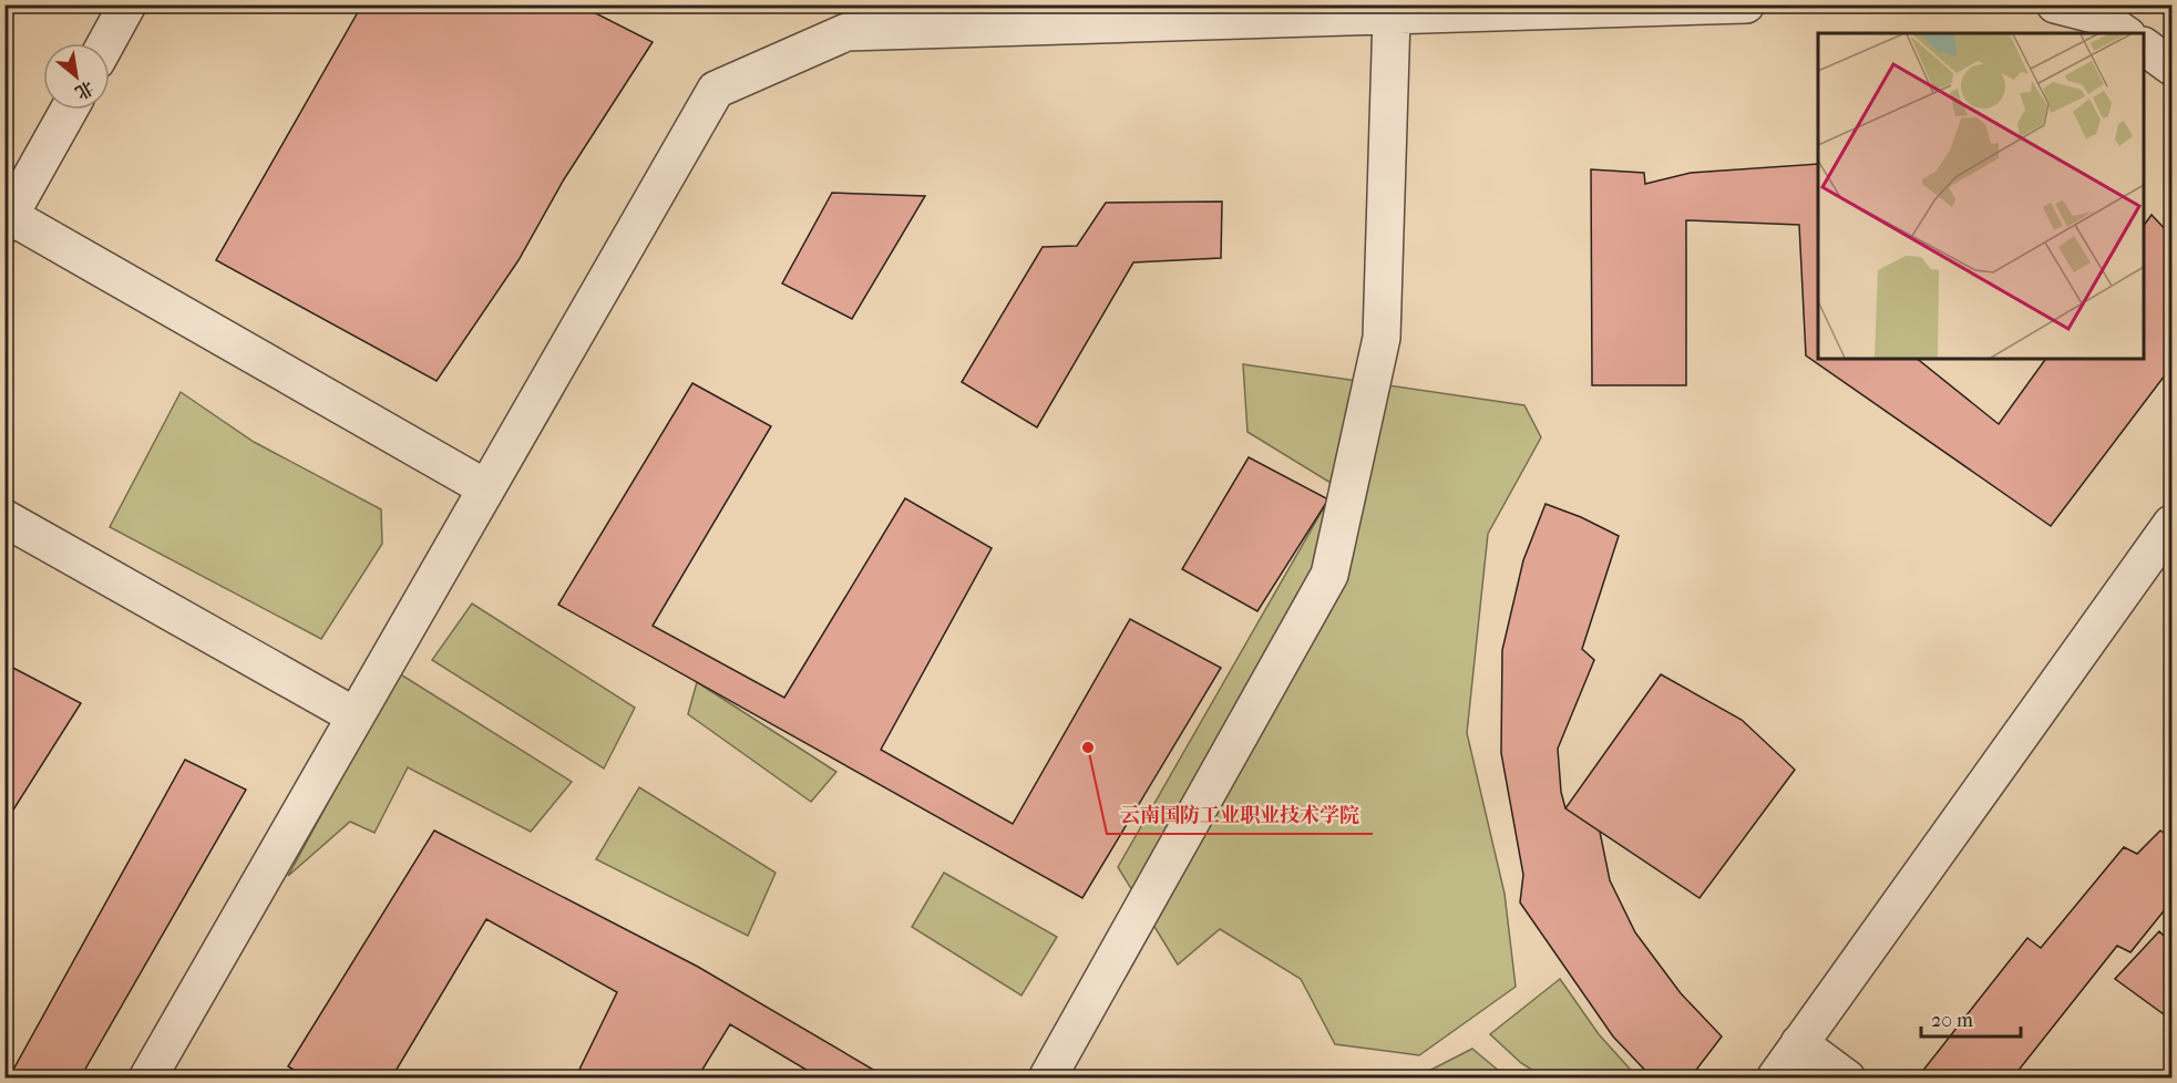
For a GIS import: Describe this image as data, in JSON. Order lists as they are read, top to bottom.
{
  "places": ["云南国防工业职业技术学院"],
  "scale_bar": "20 m",
  "north": "bottom right"
}
